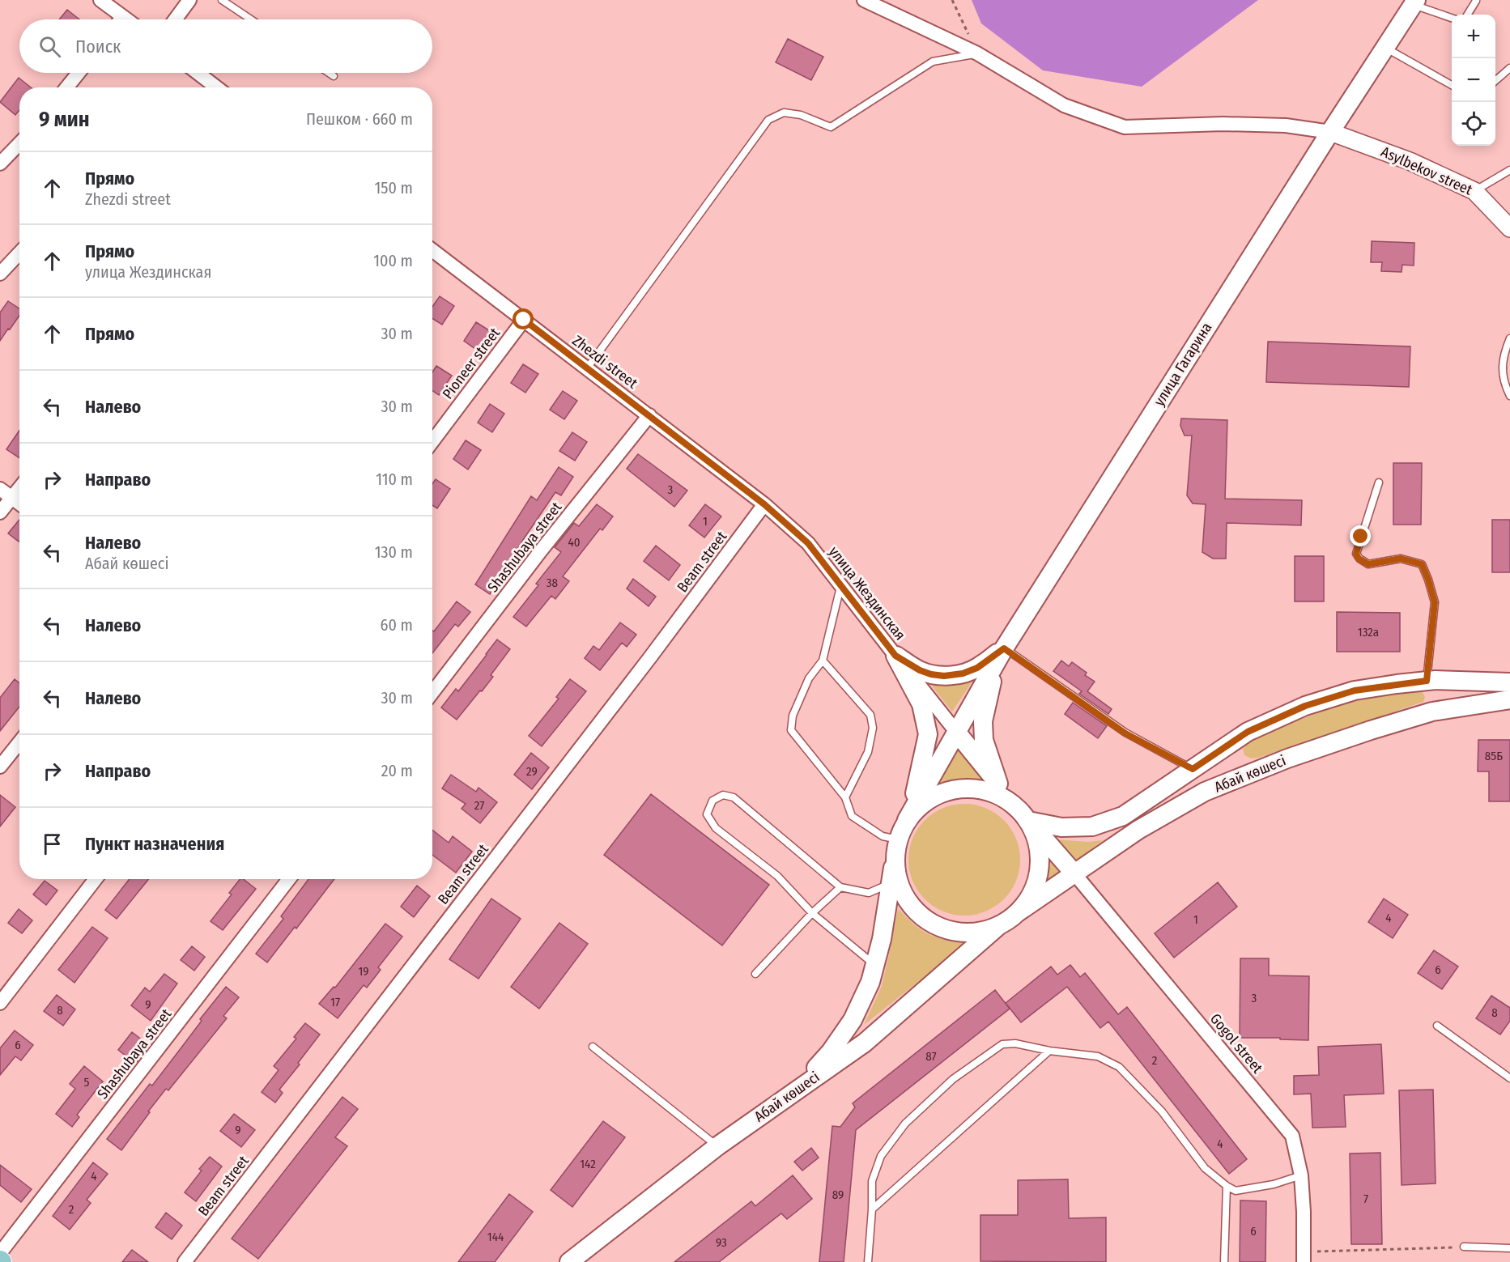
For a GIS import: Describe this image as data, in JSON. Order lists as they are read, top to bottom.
{
  "streets": {
    "main road": ["улица Гагарина", "Абай көшесі"],
    "street": [
      "Asylbekov street",
      "Zhezdi street",
      "Pioneer street",
      "Shashubaya street",
      "Beam street",
      "улица Жездинская",
      "Gogol street"
    ]
  },
  "crossings": [
    ["Asylbekov street", "улица Гагарина"],
    ["Zhezdi street", "Pioneer street"],
    ["Zhezdi street", "Shashubaya street"],
    ["Zhezdi street", "Beam street"],
    ["Zhezdi street", "улица Жездинская"],
    ["улица Гагарина", "улица Жездинская"],
    ["улица Гагарина", "Абай көшесі"],
    ["Beam street", "улица Жездинская"],
    ["Абай көшесі", "Gogol street"]
  ],
  "house_numbers": [
    "3",
    "1",
    "40",
    "38",
    "132а",
    "85Б",
    "29",
    "27",
    "4",
    "1",
    "6",
    "19",
    "3",
    "17",
    "9",
    "8",
    "8",
    "6",
    "87",
    "2",
    "5",
    "9",
    "4",
    "142",
    "4",
    "89",
    "7",
    "2",
    "6",
    "144",
    "93"
  ],
  "page": {
    "map_buttons": ["+", "−"],
    "search": "Поиск",
    "heading": ["9 мин", "Пешком · 660 m"],
    "list": [
      ["Прямо", "Zhezdi street", "150 m"],
      ["Прямо", "улица Жездинская", "100 m"],
      ["Прямо", "30 m"],
      ["Налево", "30 m"],
      ["Направо", "110 m"],
      ["Налево", "Абай көшесі", "130 m"],
      ["Налево", "60 m"],
      ["Налево", "30 m"],
      ["Направо", "20 m"],
      "Пункт назначения"
    ]
  }
}
